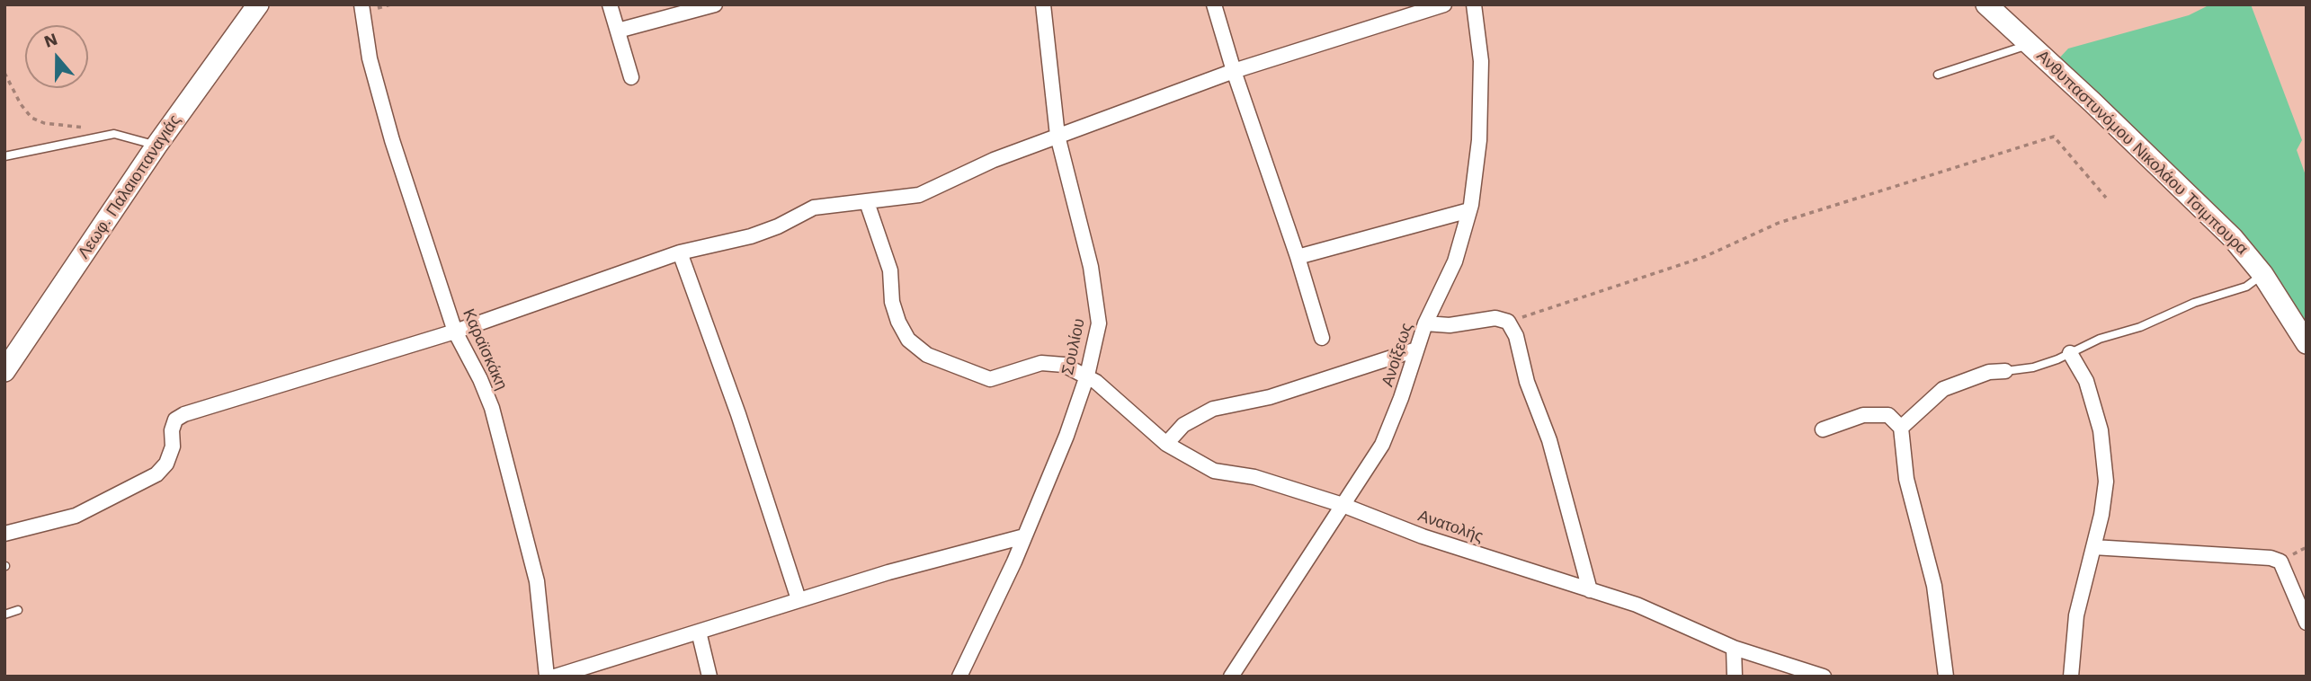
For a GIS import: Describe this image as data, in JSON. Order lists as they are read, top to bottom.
{
  "streets": {
    "street": [
      "Ανθυπαστυνόμου Νικολάου Τσιμπουρα",
      "Λεωφ. Παλαιοπαναγιάς",
      "Σουλίου",
      "Καραϊσκάκη",
      "Ανοίξεως",
      "Ανατολής"
    ]
  },
  "crossings": [
    ["Σουλίου", "Ανατολής"],
    ["Ανοίξεως", "Ανατολής"]
  ],
  "north": "top"
}
